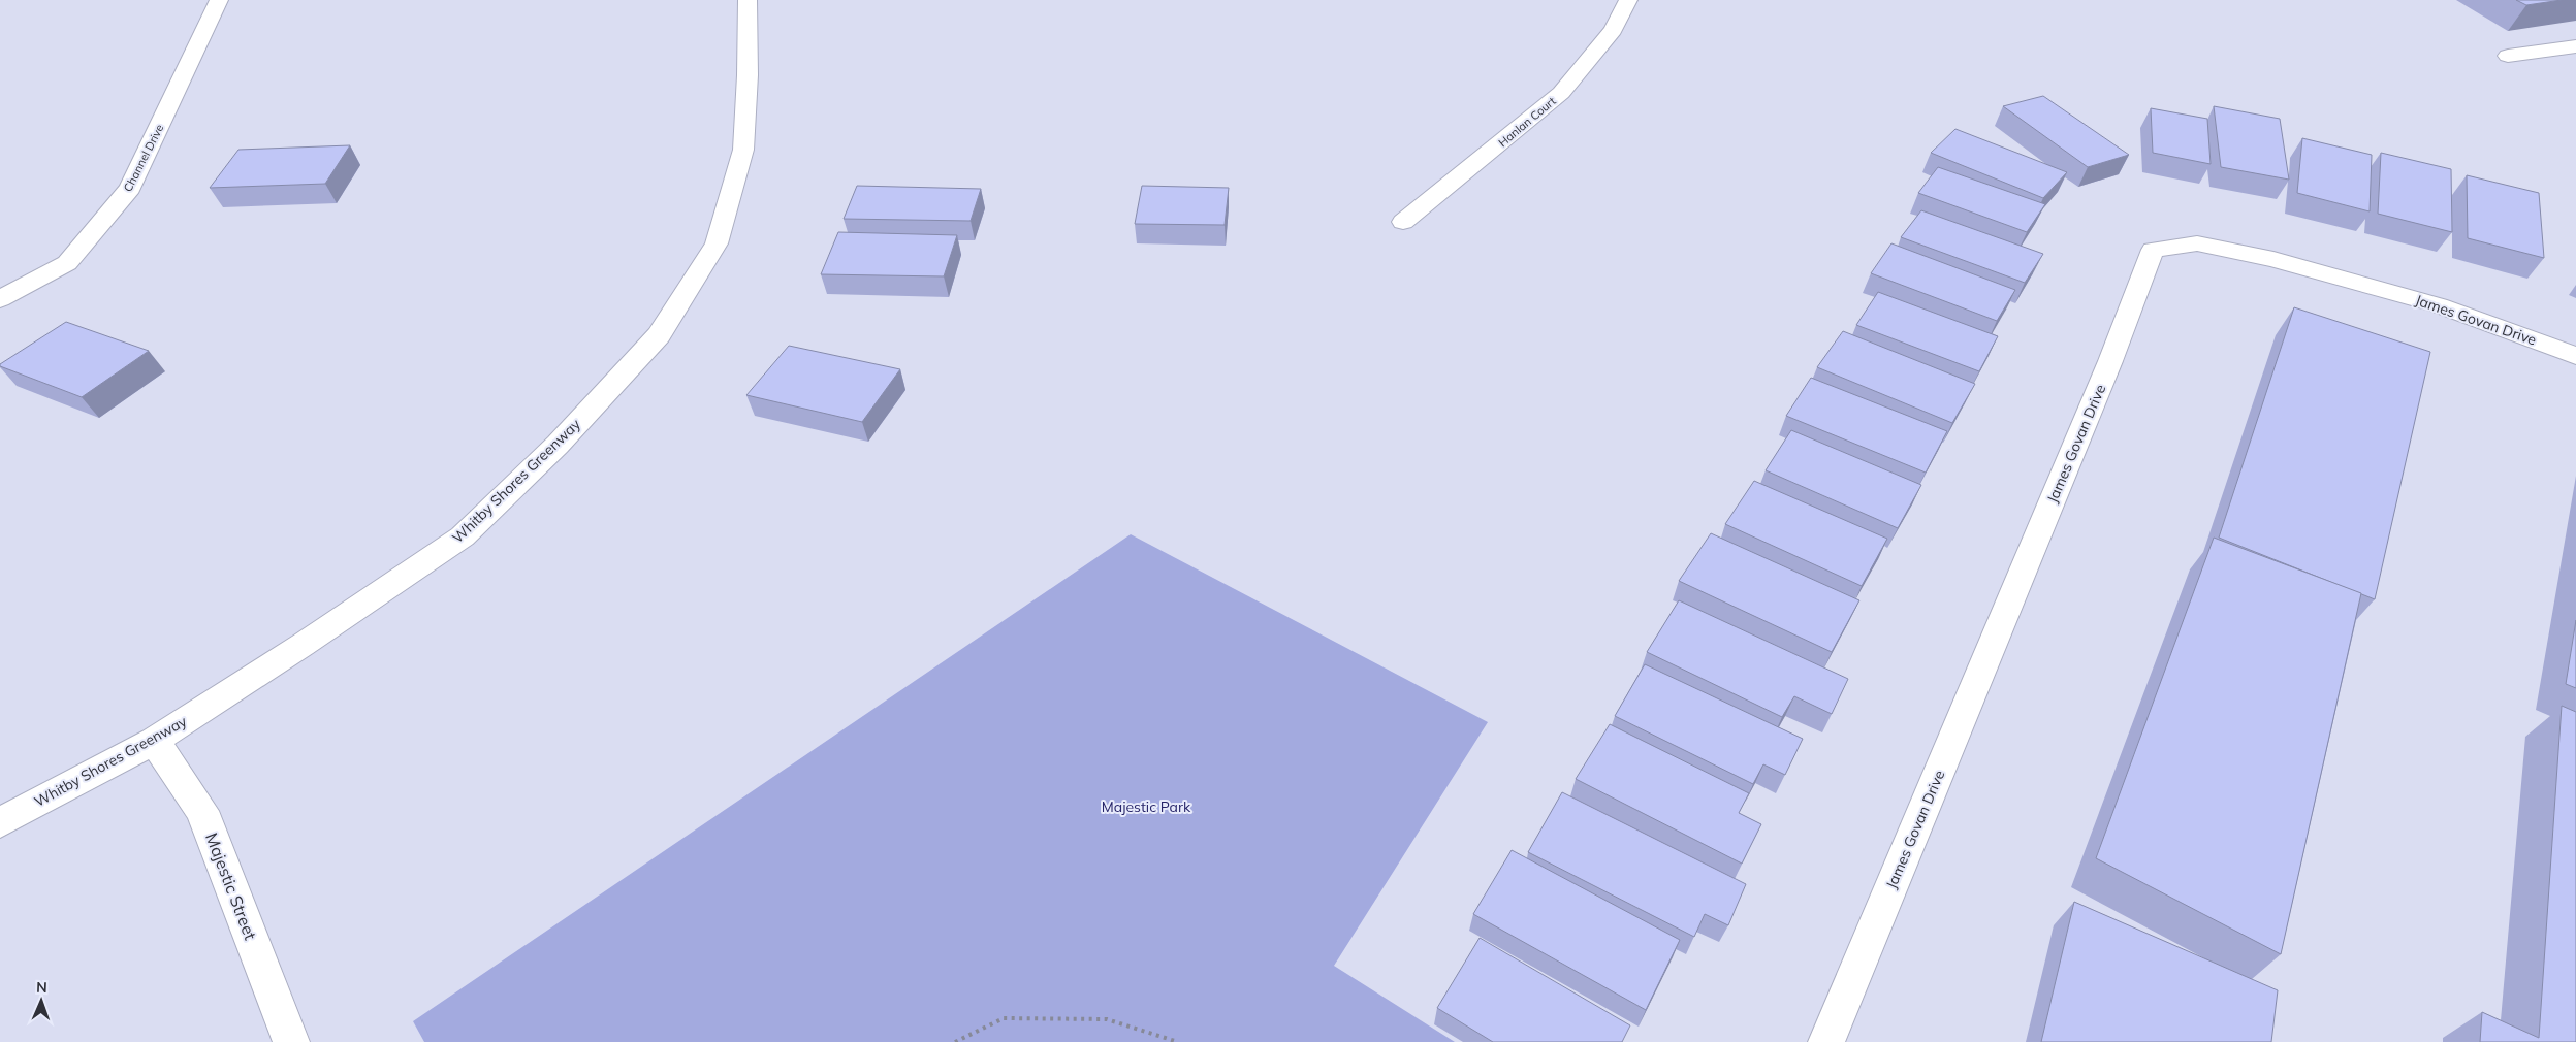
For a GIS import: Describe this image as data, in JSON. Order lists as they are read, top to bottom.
{
  "streets": {
    "street": [
      "Hanlan Court",
      "Channel Drive",
      "James Govan Drive",
      "Whitby Shores Greenway",
      "Majestic Street"
    ]
  },
  "crossings": [
    ["Whitby Shores Greenway", "Majestic Street"]
  ],
  "parks": ["Majestic Park"],
  "north": "top"
}
